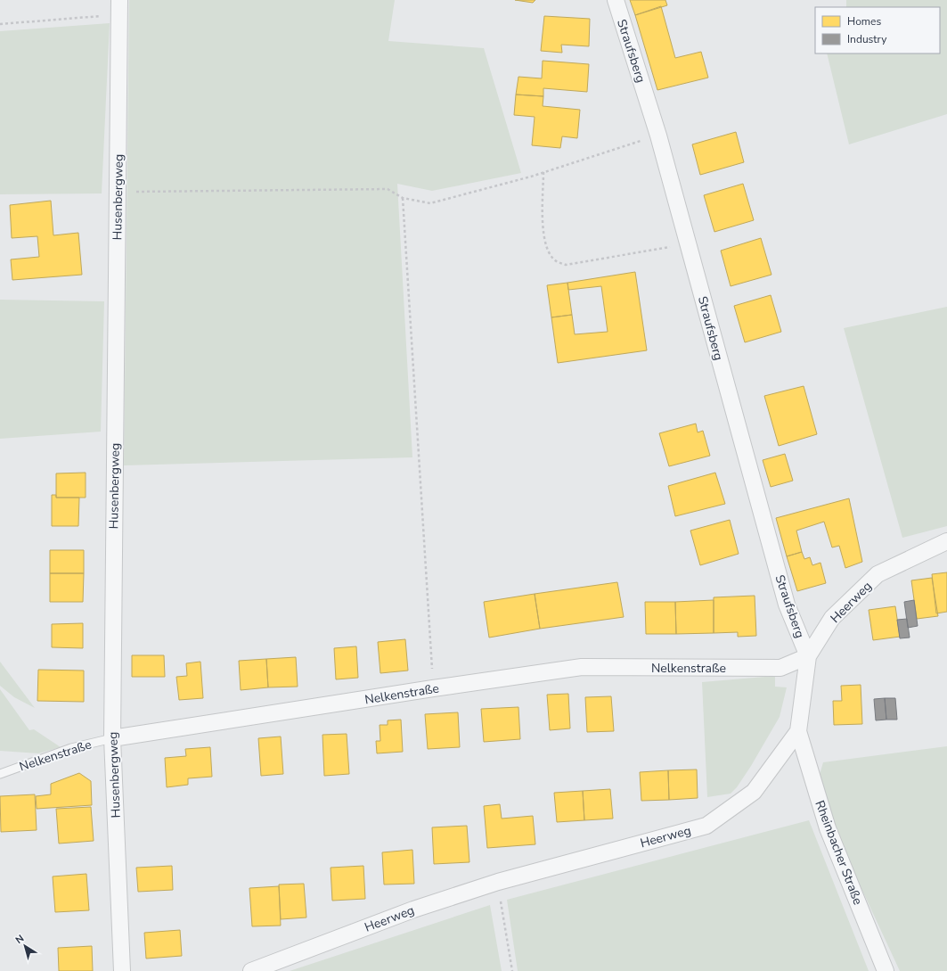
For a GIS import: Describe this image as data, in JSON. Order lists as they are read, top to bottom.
{
  "streets": {
    "street": [
      "Straufsberg",
      "Husenbergweg",
      "Heerweg",
      "Nelkenstraße",
      "Rheinbacher Straße"
    ]
  },
  "crossings": [
    ["Straufsberg", "Heerweg"],
    ["Straufsberg", "Nelkenstraße"],
    ["Husenbergweg", "Nelkenstraße"],
    ["Heerweg", "Nelkenstraße"],
    ["Heerweg", "Rheinbacher Straße"]
  ],
  "legend": ["Homes", "Industry"],
  "north": "top left"
}
